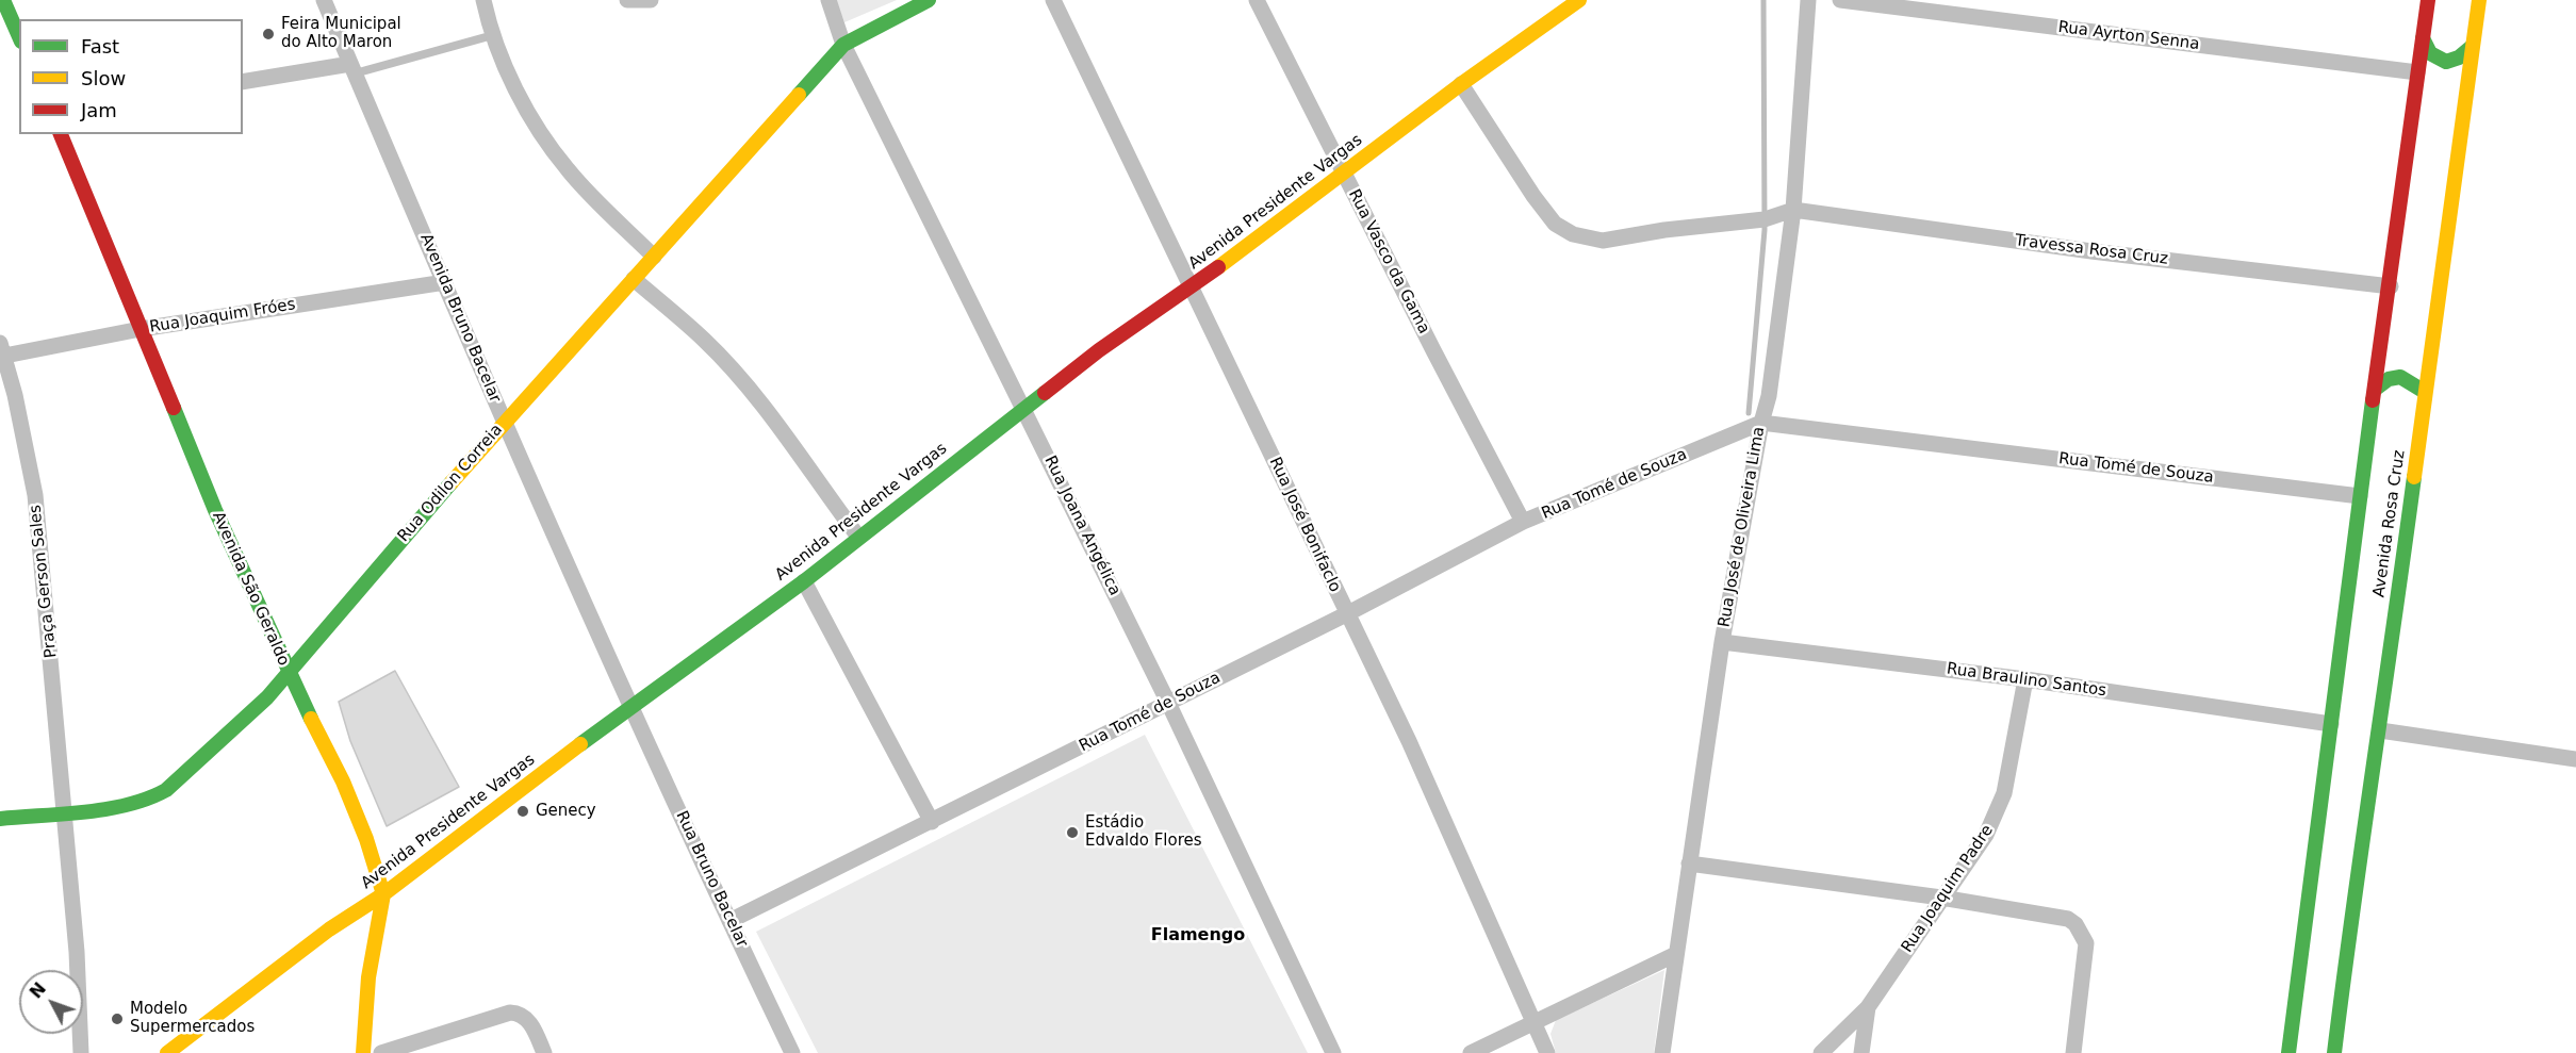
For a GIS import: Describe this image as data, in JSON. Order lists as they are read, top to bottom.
{
  "streets": {
    "main road": [
      "Avenida Presidente Vargas",
      "Rua Odilon Correia",
      "Avenida Rosa Cruz",
      "Avenida São Geraldo"
    ],
    "street": [
      "Rua Ayrton Senna",
      "Travessa Rosa Cruz",
      "Rua Vasco da Gama",
      "Rua Joaquim Fróes",
      "Avenida Bruno Bacelar",
      "Rua Tomé de Souza",
      "Rua José Bonifaclo",
      "Rua Joana Angélica",
      "Rua José de Oliveira Lima",
      "Praça Gerson Sales",
      "Rua Braulino Santos",
      "Rua Bruno Bacelar",
      "Rua Joaquim Padre"
    ]
  },
  "crossings": [
    ["Rua Ayrton Senna", "Avenida Rosa Cruz"],
    ["Avenida Presidente Vargas", "Rua Vasco da Gama"],
    ["Avenida Presidente Vargas", "Avenida Bruno Bacelar"],
    ["Avenida Presidente Vargas", "Rua José Bonifaclo"],
    ["Avenida Presidente Vargas", "Rua Joana Angélica"],
    ["Avenida Presidente Vargas", "Avenida São Geraldo"],
    ["Avenida Presidente Vargas", "Rua Bruno Bacelar"],
    ["Travessa Rosa Cruz", "Avenida Rosa Cruz"],
    ["Travessa Rosa Cruz", "Rua José de Oliveira Lima"],
    ["Rua Vasco da Gama", "Rua Tomé de Souza"],
    ["Rua Joaquim Fróes", "Avenida Bruno Bacelar"],
    ["Rua Joaquim Fróes", "Praça Gerson Sales"],
    ["Rua Joaquim Fróes", "Avenida São Geraldo"],
    ["Avenida Bruno Bacelar", "Rua Odilon Correia"],
    ["Avenida Bruno Bacelar", "Rua Bruno Bacelar"],
    ["Rua Tomé de Souza", "Avenida Rosa Cruz"],
    ["Rua Tomé de Souza", "Rua José Bonifaclo"],
    ["Rua Tomé de Souza", "Rua Joana Angélica"],
    ["Rua Tomé de Souza", "Rua José de Oliveira Lima"],
    ["Rua Tomé de Souza", "Rua Bruno Bacelar"],
    ["Rua Odilon Correia", "Rua Joana Angélica"],
    ["Rua Odilon Correia", "Praça Gerson Sales"],
    ["Rua Odilon Correia", "Avenida São Geraldo"],
    ["Avenida Rosa Cruz", "Rua Braulino Santos"],
    ["Rua José de Oliveira Lima", "Rua Braulino Santos"],
    ["Rua Braulino Santos", "Rua Joaquim Padre"]
  ],
  "districts": ["Flamengo"],
  "places": [
    "Feira Municipal do Alto Maron",
    "Genecy",
    "Estádio Edvaldo Flores",
    "Modelo Supermercados"
  ],
  "legend": ["Fast", "Slow", "Jam"],
  "north": "top left"
}
